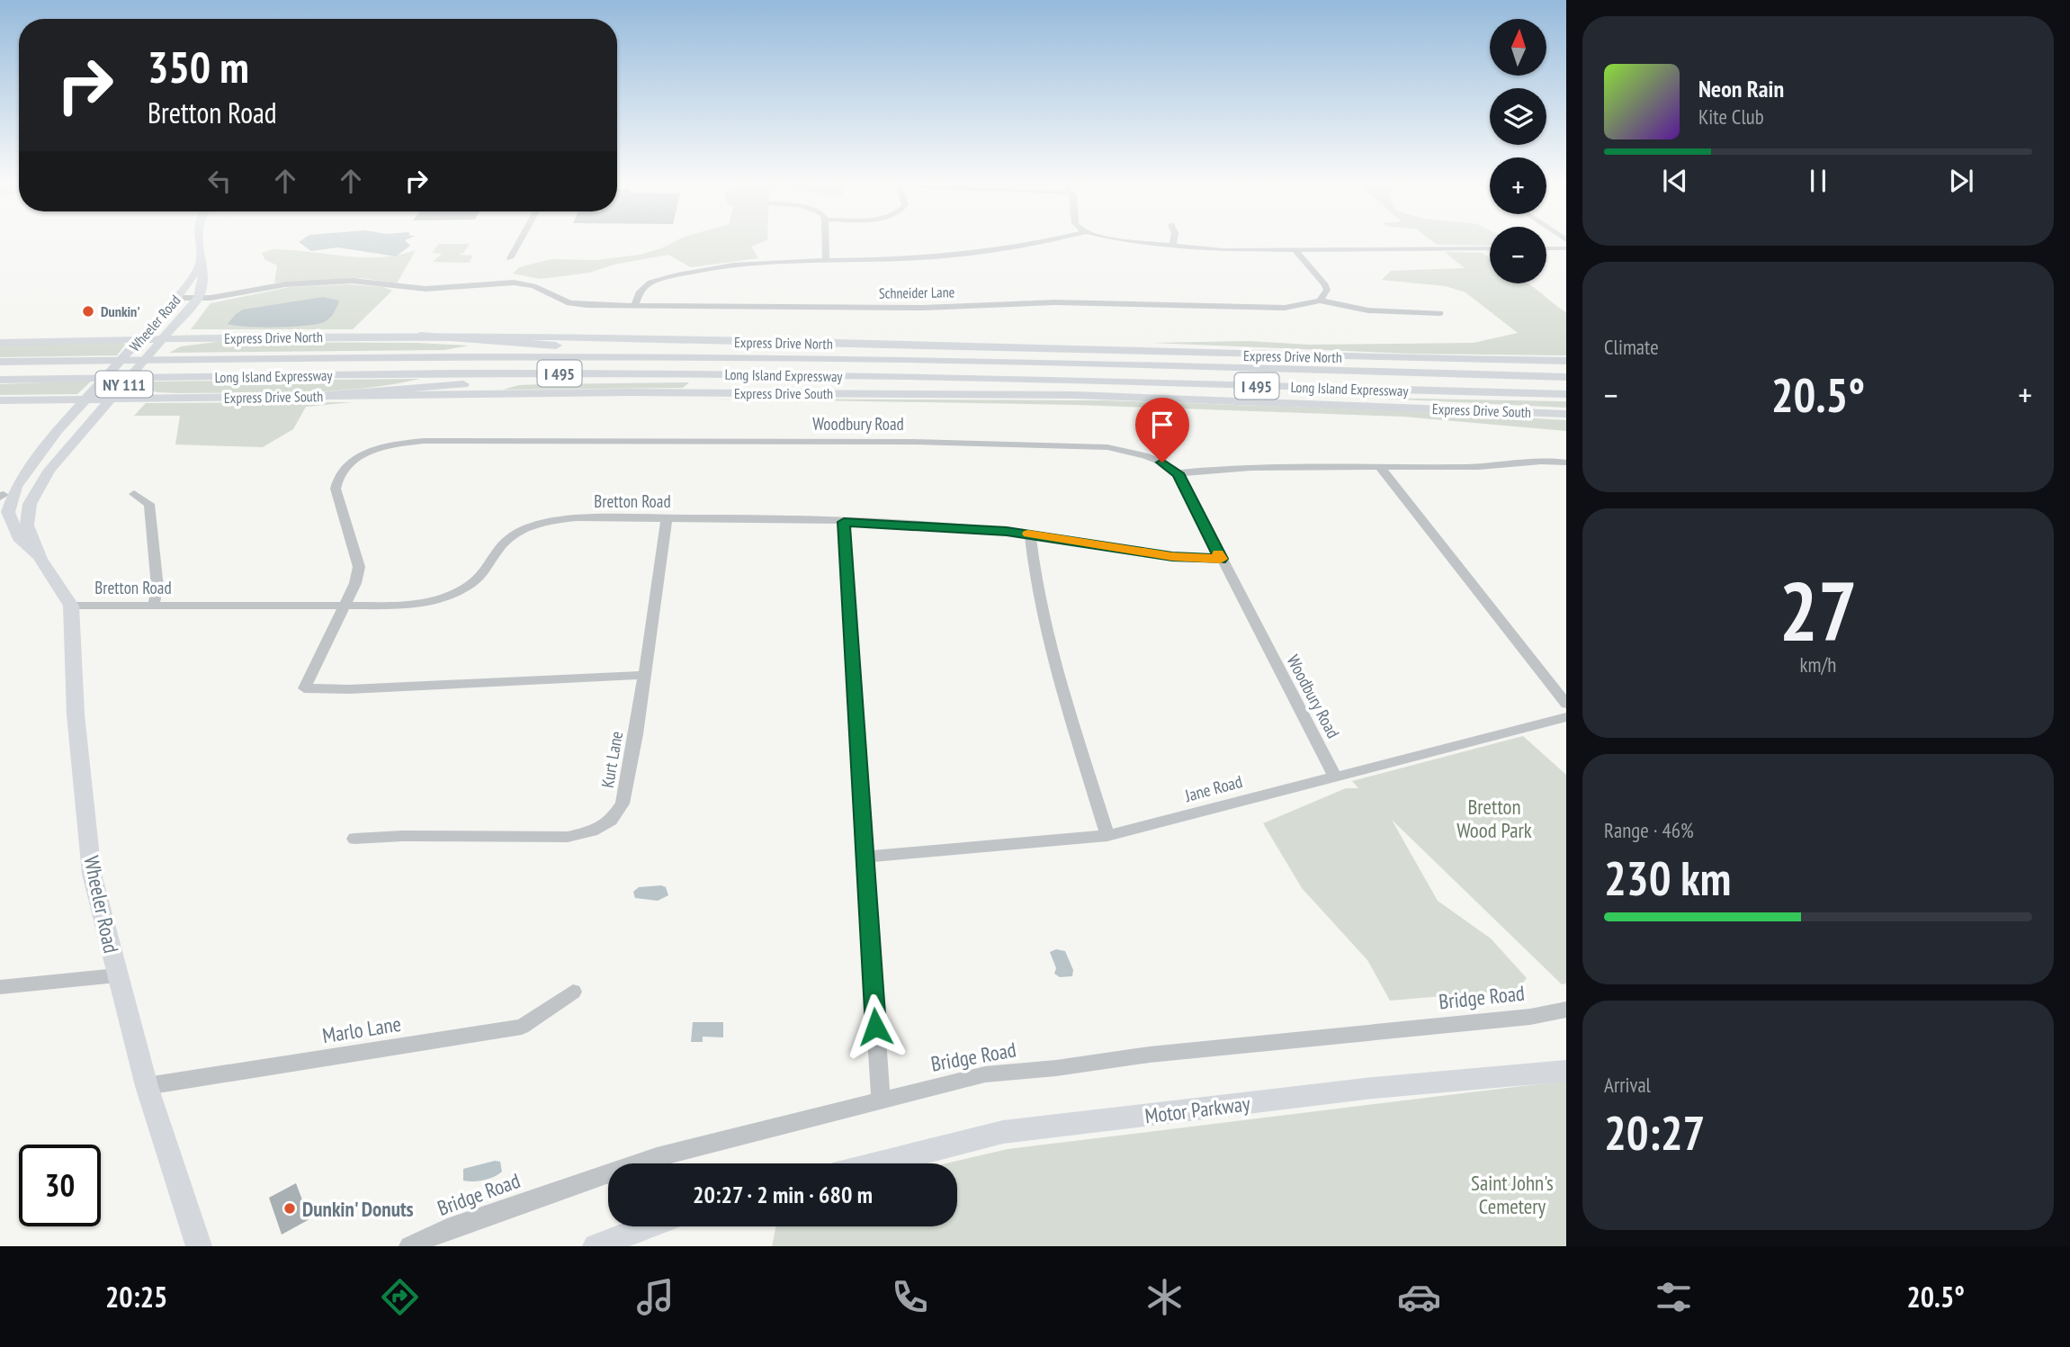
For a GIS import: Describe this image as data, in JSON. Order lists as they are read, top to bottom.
{
  "streets": {
    "highway": ["I 495", "Long Island Expressway"],
    "main road": [
      "Wheeler Road",
      "Express Drive North",
      "NY 111",
      "Express Drive South",
      "Motor Parkway"
    ],
    "street": [
      "Schneider Lane",
      "Woodbury Road",
      "Bretton Road",
      "Kurt Lane",
      "Jane Road",
      "Bridge Road",
      "Marlo Lane"
    ]
  },
  "crossings": [
    ["Schneider Lane", "Wheeler Road"],
    ["Wheeler Road", "Express Drive North"],
    ["Wheeler Road", "NY 111"],
    ["Wheeler Road", "Express Drive South"],
    ["Wheeler Road", "Bretton Road"],
    ["Wheeler Road", "Marlo Lane"],
    ["Woodbury Road", "Bretton Road"],
    ["Woodbury Road", "Jane Road"],
    ["Bretton Road", "Kurt Lane"]
  ],
  "parks": ["Bretton Wood Park", "Saint John's Cemetery"],
  "places": ["Dunkin'", "Dunkin' Donuts"],
  "north": "top",
  "page": {
    "map_buttons": ["+", "−"],
    "turn": ["350 m", "Bretton Road"],
    "song": ["Neon Rain", "Kite Club"],
    "tile": [
      "Climate",
      ["27", "km/h"],
      ["Range · 46%", "230 km"],
      ["Arrival", "20:27"]
    ],
    "heat": ["−", "20.5°", "+"],
    "limit": "30",
    "trip": "20:27 · 2 min · 680 m",
    "tabs": ["20:25", "20.5°"]
  }
}
